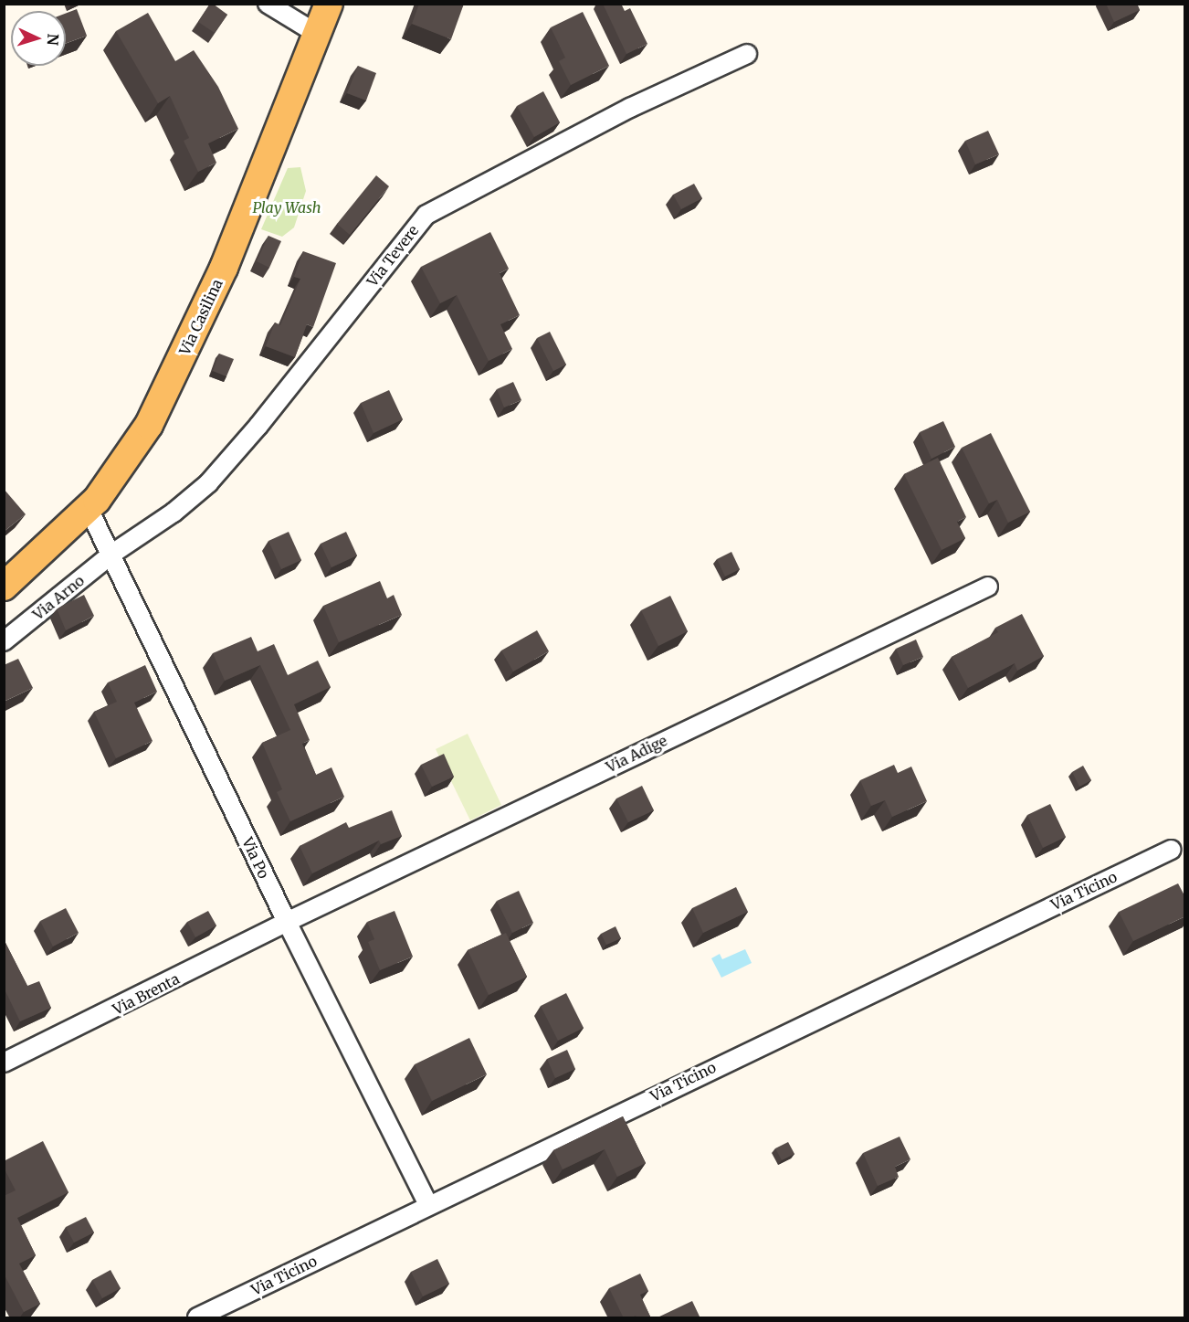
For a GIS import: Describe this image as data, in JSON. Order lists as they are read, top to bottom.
{
  "streets": {
    "main road": ["Via Casilina"],
    "street": [
      "Via Tevere",
      "Via Arno",
      "Via Adige",
      "Via Po",
      "Via Ticino",
      "Via Brenta"
    ]
  },
  "crossings": [
    ["Via Tevere", "Via Arno"],
    ["Via Tevere", "Via Po"],
    ["Via Casilina", "Via Po"],
    ["Via Arno", "Via Po"],
    ["Via Adige", "Via Po"],
    ["Via Adige", "Via Brenta"],
    ["Via Po", "Via Ticino"],
    ["Via Po", "Via Brenta"]
  ],
  "parks": ["Play Wash"],
  "north": "right"
}
